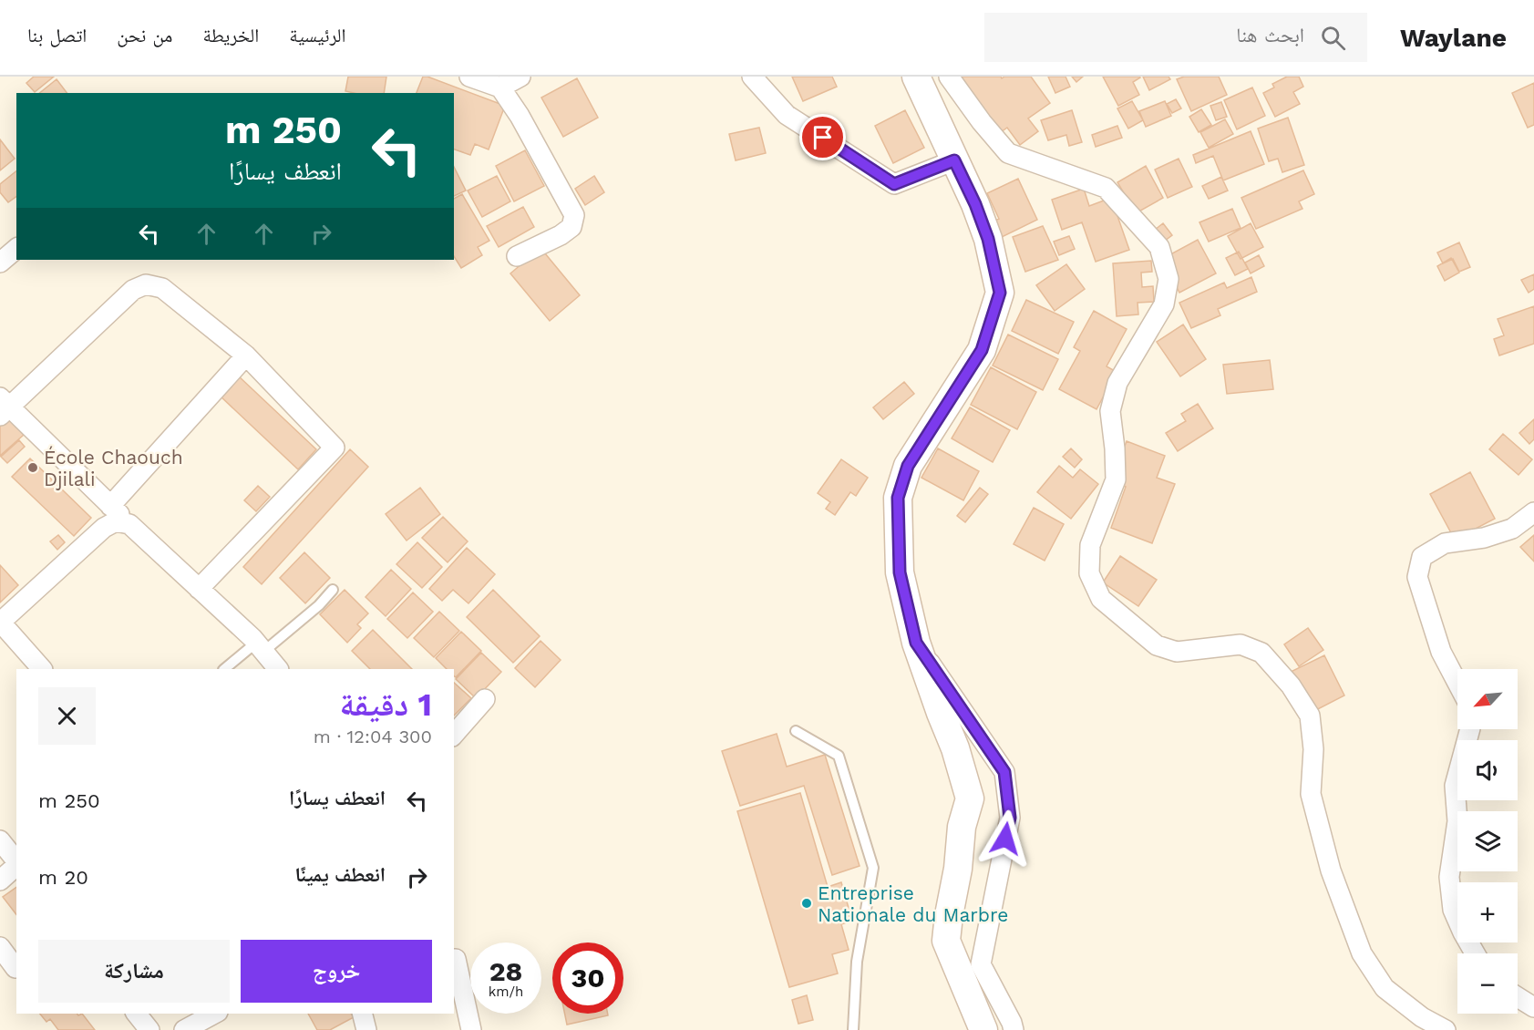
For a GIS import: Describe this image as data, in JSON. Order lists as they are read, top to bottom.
{
  "places": ["École Chaouch Djilali", "Entreprise Nationale du Marbre"],
  "north": "bottom left",
  "page": {
    "header": "Waylane",
    "search": "ابحث هنا",
    "nav": [
      "الرئيسية",
      "الخريطة",
      "من نحن",
      "اتصل بنا"
    ],
    "turn": ["250 m", "انعطف يسارًا"],
    "map_buttons": ["+", "−"],
    "heading": ["1 دقيقة", "300 m · 12:04"],
    "list": [
      {
        "name": "انعطف يسارًا",
        "value": "250 m"
      },
      {
        "name": "انعطف يمينًا",
        "value": "20 m"
      }
    ],
    "buttons": ["خروج", "مشاركة"],
    "speed": "28 km/h",
    "limit": "30"
  }
}
